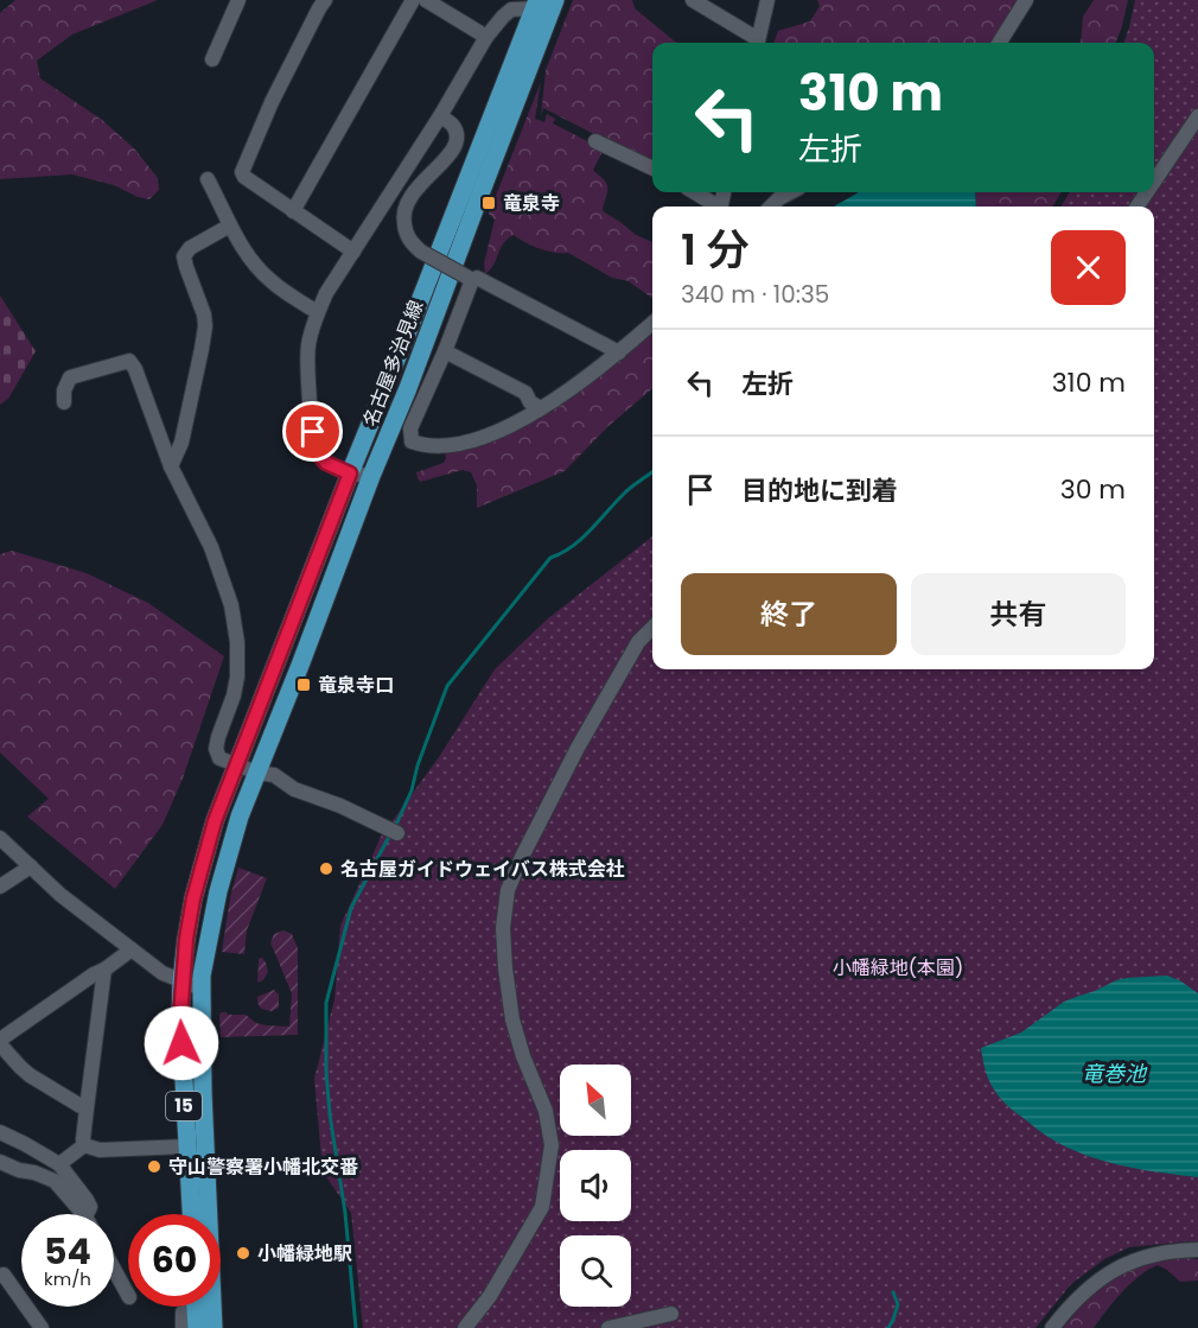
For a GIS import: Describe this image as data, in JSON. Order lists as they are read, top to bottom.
{
  "streets": {
    "main road": ["名古屋多治見線", "15"]
  },
  "water": ["竜巻池"],
  "parks": ["小幡緑地(本園)"],
  "places": {
    "transit": ["竜泉寺", "竜泉寺口"],
    "other": ["名古屋ガイドウェイバス株式会社", "守山警察署小幡北交番", "小幡緑地駅"]
  },
  "north": "top left",
  "page": {
    "turn": ["310 m", "左折"],
    "heading": ["1 分", "340 m · 10:35"],
    "list": [
      {
        "name": "左折",
        "value": "310 m"
      },
      {
        "name": "目的地に到着",
        "value": "30 m"
      }
    ],
    "buttons": ["終了", "共有"],
    "speed": "54 km/h",
    "limit": "60"
  }
}
